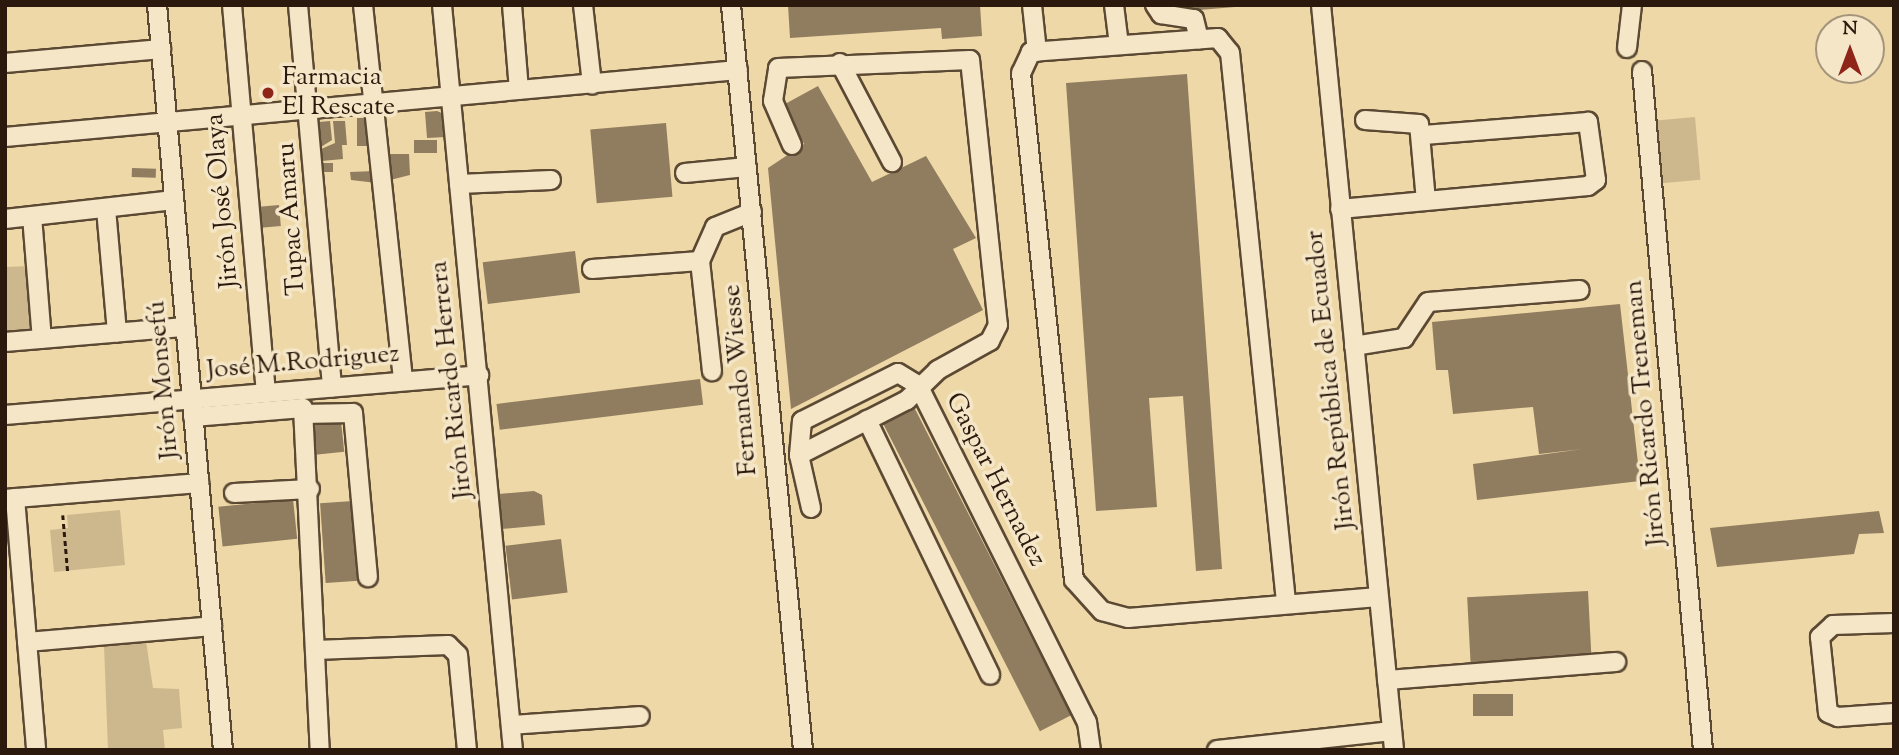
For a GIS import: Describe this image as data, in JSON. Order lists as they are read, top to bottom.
{
  "streets": {
    "street": [
      "Jirón José Olaya",
      "Tupac Amaru",
      "José M.Rodriguez",
      "Jirón Monsefú",
      "Jirón Ricardo Herrera",
      "Fernando Wiesse",
      "Jirón República de Ecuador",
      "Jirón Ricardo Treneman",
      "Gaspar Hernadez"
    ]
  },
  "crossings": [
    ["Jirón José Olaya", "José M.Rodriguez"],
    ["Tupac Amaru", "José M.Rodriguez"],
    ["José M.Rodriguez", "Jirón Monsefú"],
    ["José M.Rodriguez", "Jirón Ricardo Herrera"]
  ],
  "places": ["Farmacia El Rescate"],
  "north": "top"
}
